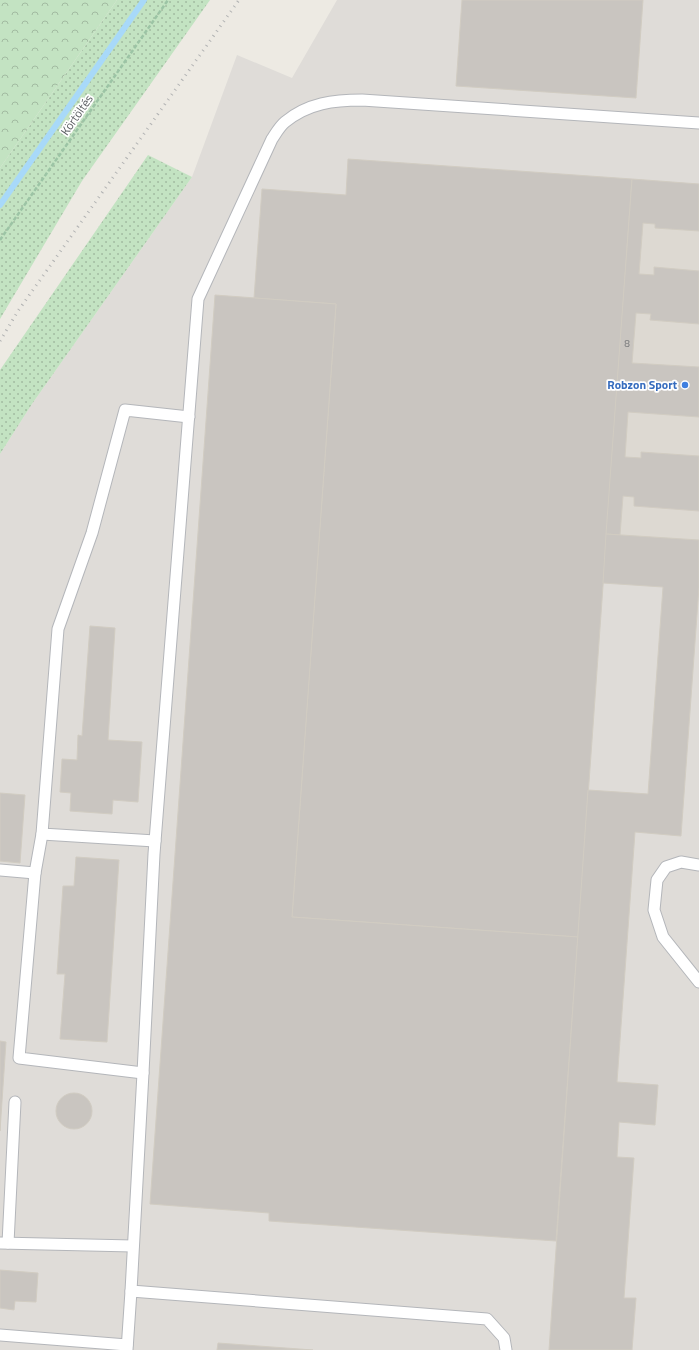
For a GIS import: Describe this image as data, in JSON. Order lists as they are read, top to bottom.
{
  "streets": {
    "path": ["Körtöltés"]
  },
  "places": ["Robzon Sport"],
  "house_numbers": ["8"]
}
